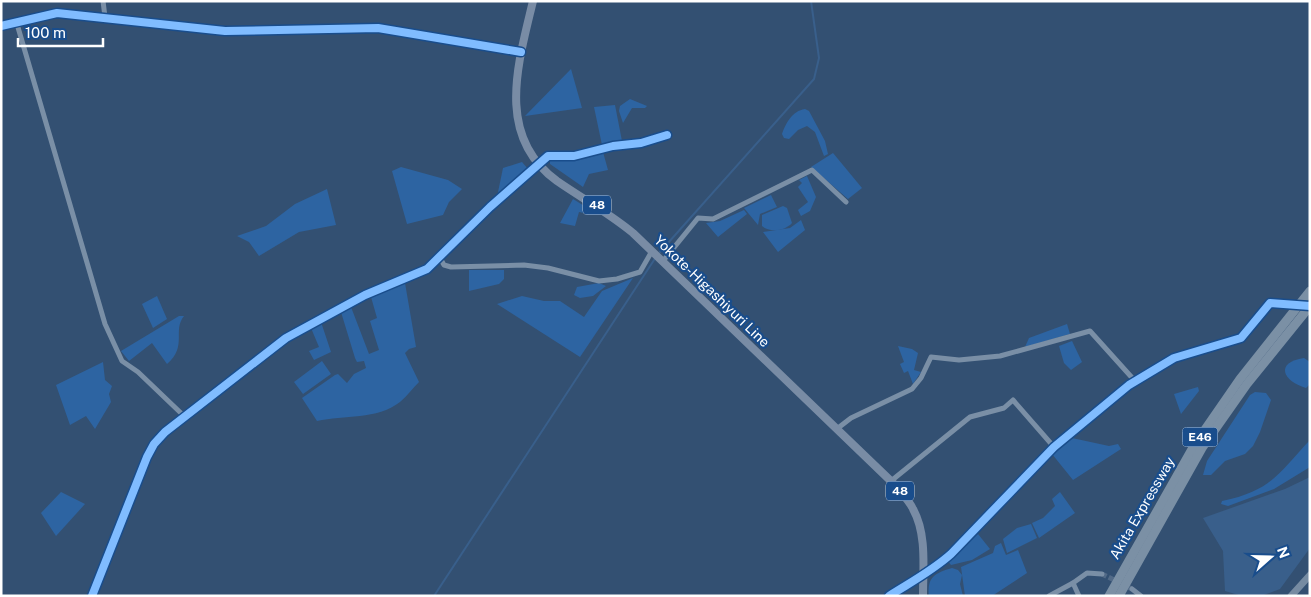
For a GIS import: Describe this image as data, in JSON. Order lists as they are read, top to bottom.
{
  "streets": {
    "highway": ["E46", "Akita Expressway"],
    "main road": ["48", "Yokote-Higashiyuri Line"]
  },
  "scale_bar": "100 m",
  "north": "right"
}
